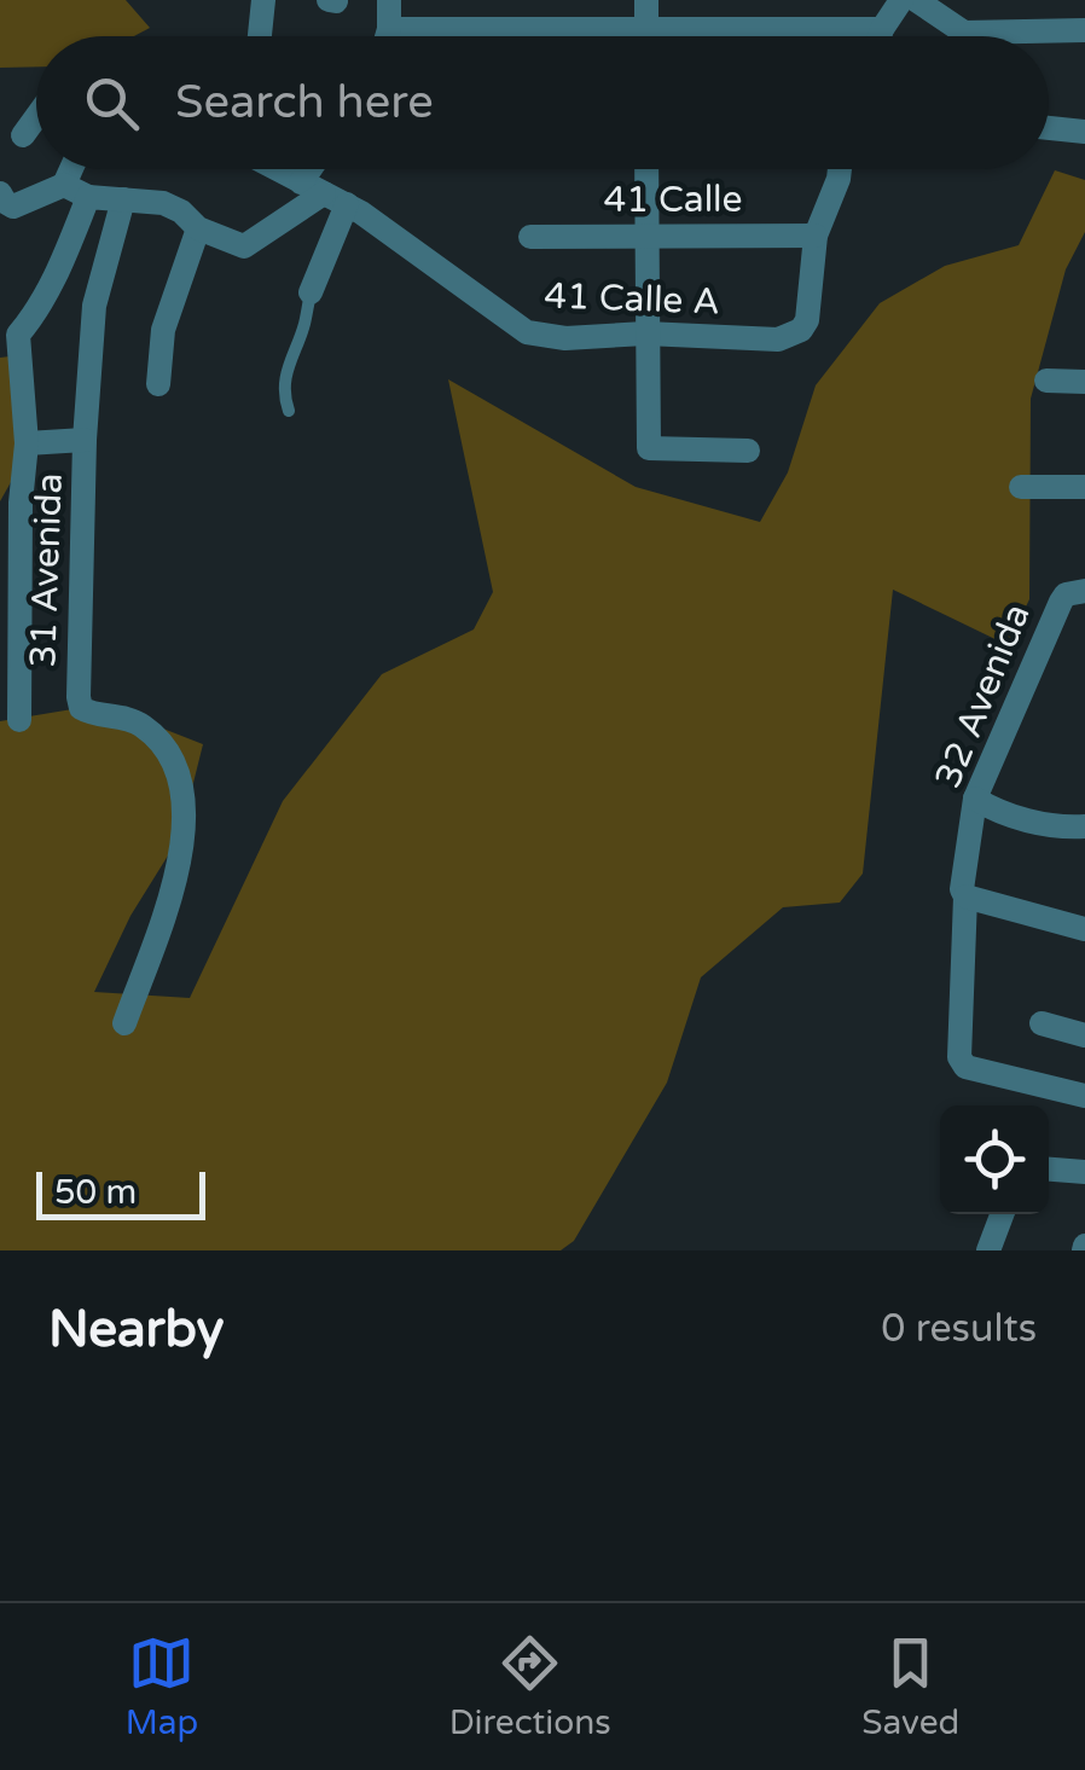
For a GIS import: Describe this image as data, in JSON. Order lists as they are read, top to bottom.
{
  "streets": {
    "street": [
      "41 Calle",
      "41 Calle A",
      "31 Avenida",
      "32 Avenida"
    ]
  },
  "crossings": [
    ["41 Calle", "41 Calle A"]
  ],
  "scale_bar": "50 m",
  "page": {
    "search": "Search here",
    "scale": "50 m",
    "heading": ["Nearby", "0 results"],
    "nav": ["Map", "Directions", "Saved"]
  }
}
